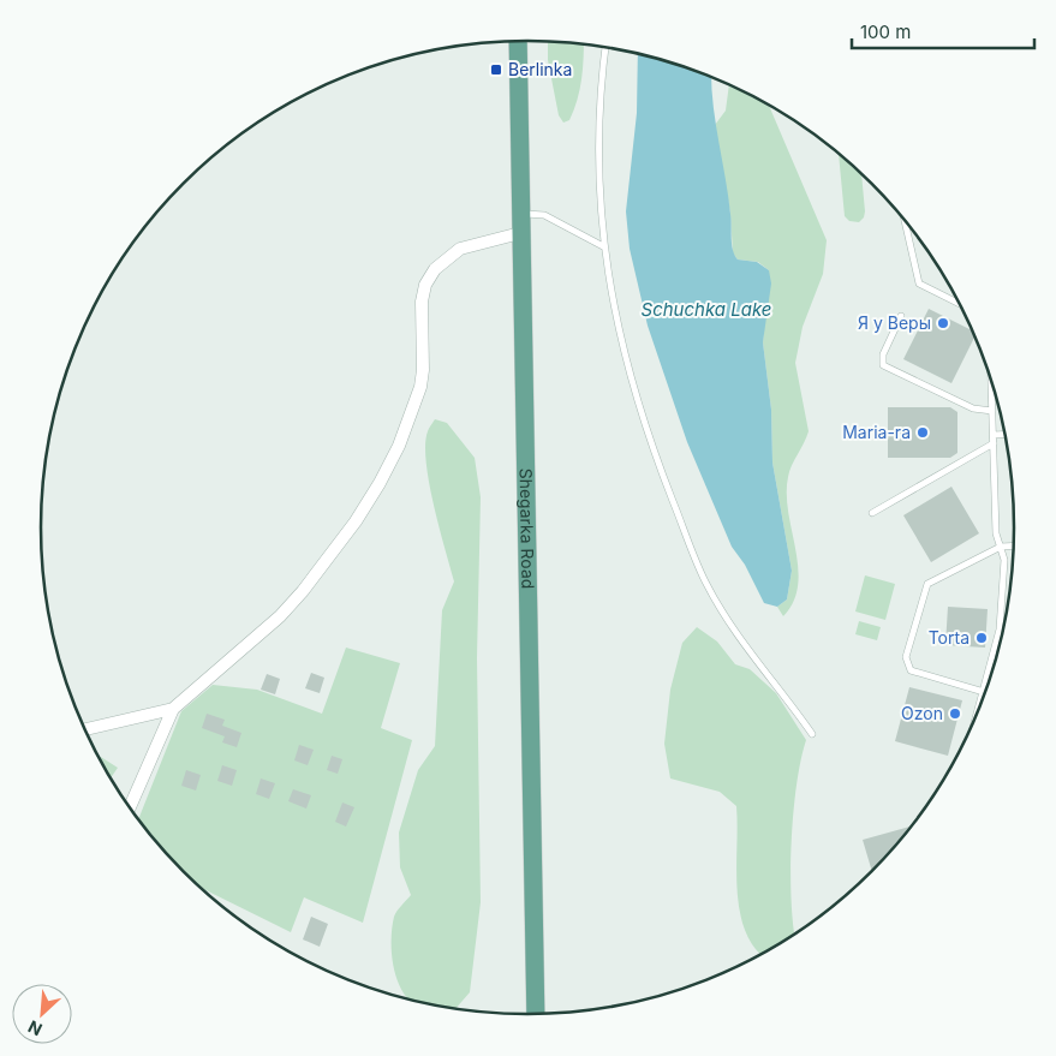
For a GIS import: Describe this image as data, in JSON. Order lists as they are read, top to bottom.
{
  "streets": {
    "main road": ["Shegarka Road"]
  },
  "water": ["Schuchka Lake"],
  "places": {
    "transit": ["Berlinka"],
    "other": [
      "Я у Веры",
      "Maria-ra",
      "Torta",
      "Ozon"
    ]
  },
  "scale_bar": "100 m",
  "north": "bottom left"
}
